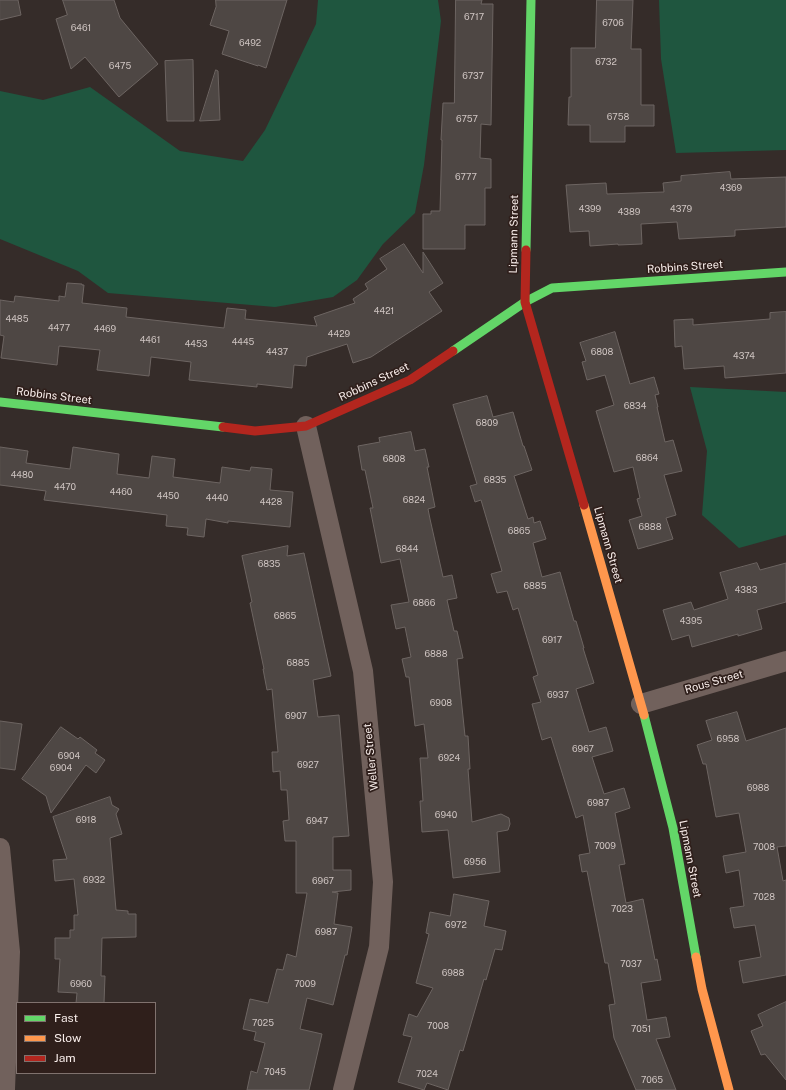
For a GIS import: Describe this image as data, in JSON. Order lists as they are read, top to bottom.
{
  "streets": {
    "street": [
      "Lipmann Street",
      "Robbins Street",
      "Rous Street",
      "Weller Street"
    ]
  },
  "crossings": [
    ["Lipmann Street", "Robbins Street"],
    ["Lipmann Street", "Rous Street"],
    ["Robbins Street", "Weller Street"]
  ],
  "house_numbers": [
    "6717",
    "6706",
    "6461",
    "6492",
    "6732",
    "6475",
    "6737",
    "6758",
    "6757",
    "6777",
    "4369",
    "4399",
    "4379",
    "4389",
    "4421",
    "4485",
    "4477",
    "4469",
    "4429",
    "4461",
    "4445",
    "4453",
    "4437",
    "6808",
    "4374",
    "6834",
    "6809",
    "6864",
    "6808",
    "4480",
    "6835",
    "4470",
    "4460",
    "4450",
    "4440",
    "6824",
    "4428",
    "6888",
    "6865",
    "6844",
    "6835",
    "6885",
    "4383",
    "6866",
    "6865",
    "4395",
    "6917",
    "6888",
    "6885",
    "6937",
    "6908",
    "6907",
    "6958",
    "6967",
    "6904",
    "6924",
    "6927",
    "6904",
    "6988",
    "6987",
    "6940",
    "6918",
    "6947",
    "7009",
    "7008",
    "6956",
    "6932",
    "6967",
    "7028",
    "7023",
    "6972",
    "6987",
    "7037",
    "6988",
    "6960",
    "7009",
    "7025",
    "7008",
    "7051",
    "7045",
    "7024",
    "7065"
  ],
  "legend": ["Fast", "Slow", "Jam"]
}
